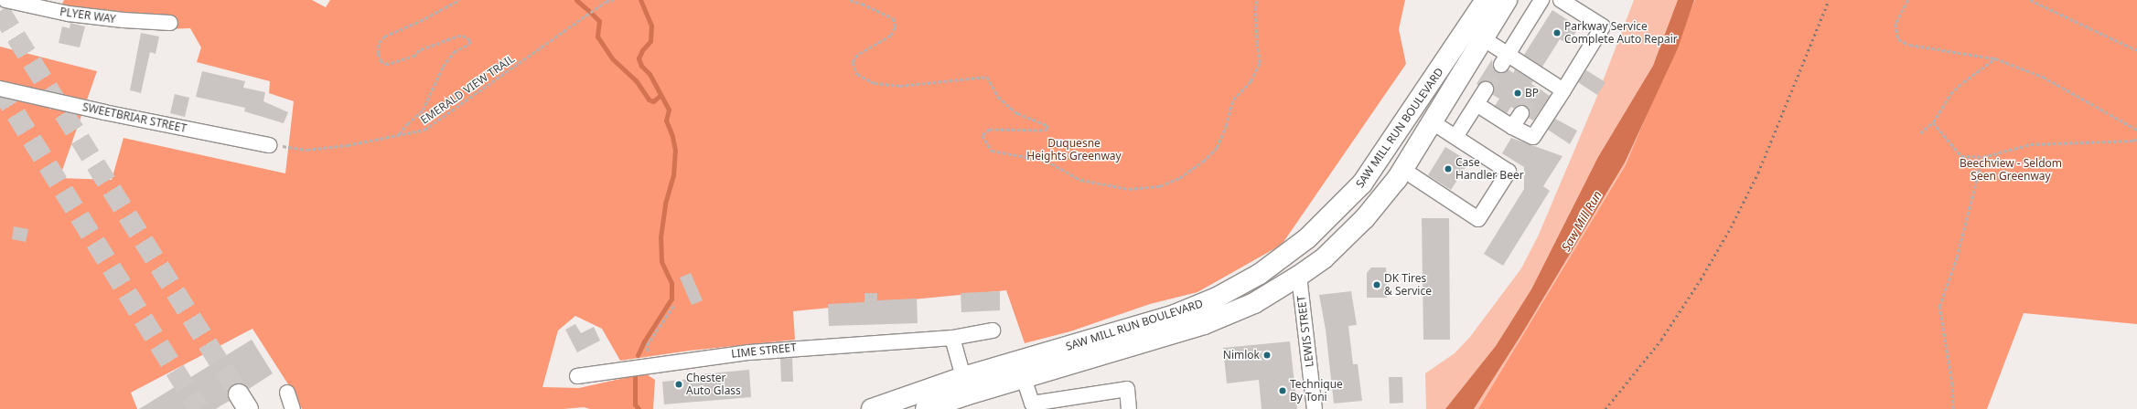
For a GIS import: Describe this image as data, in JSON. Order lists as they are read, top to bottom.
{
  "streets": {
    "highway": ["SAW MILL RUN BOULEVARD"],
    "street": [
      "PLYER WAY",
      "SWEETBRIAR STREET",
      "LEWIS STREET",
      "LIME STREET"
    ],
    "path": ["EMERALD VIEW TRAIL"]
  },
  "crossings": [
    ["EMERALD VIEW TRAIL", "SWEETBRIAR STREET"],
    ["SAW MILL RUN BOULEVARD", "LEWIS STREET"]
  ],
  "water": ["Saw Mill Run"],
  "parks": ["Duquesne Heights Greenway", "Beechview - Seldom Seen Greenway"],
  "places": [
    "Parkway Service Complete Auto Repair",
    "BP",
    "Case Handler Beer",
    "DK Tires & Service",
    "Nimlok",
    "Chester Auto Glass",
    "Technique By Toni"
  ]
}
